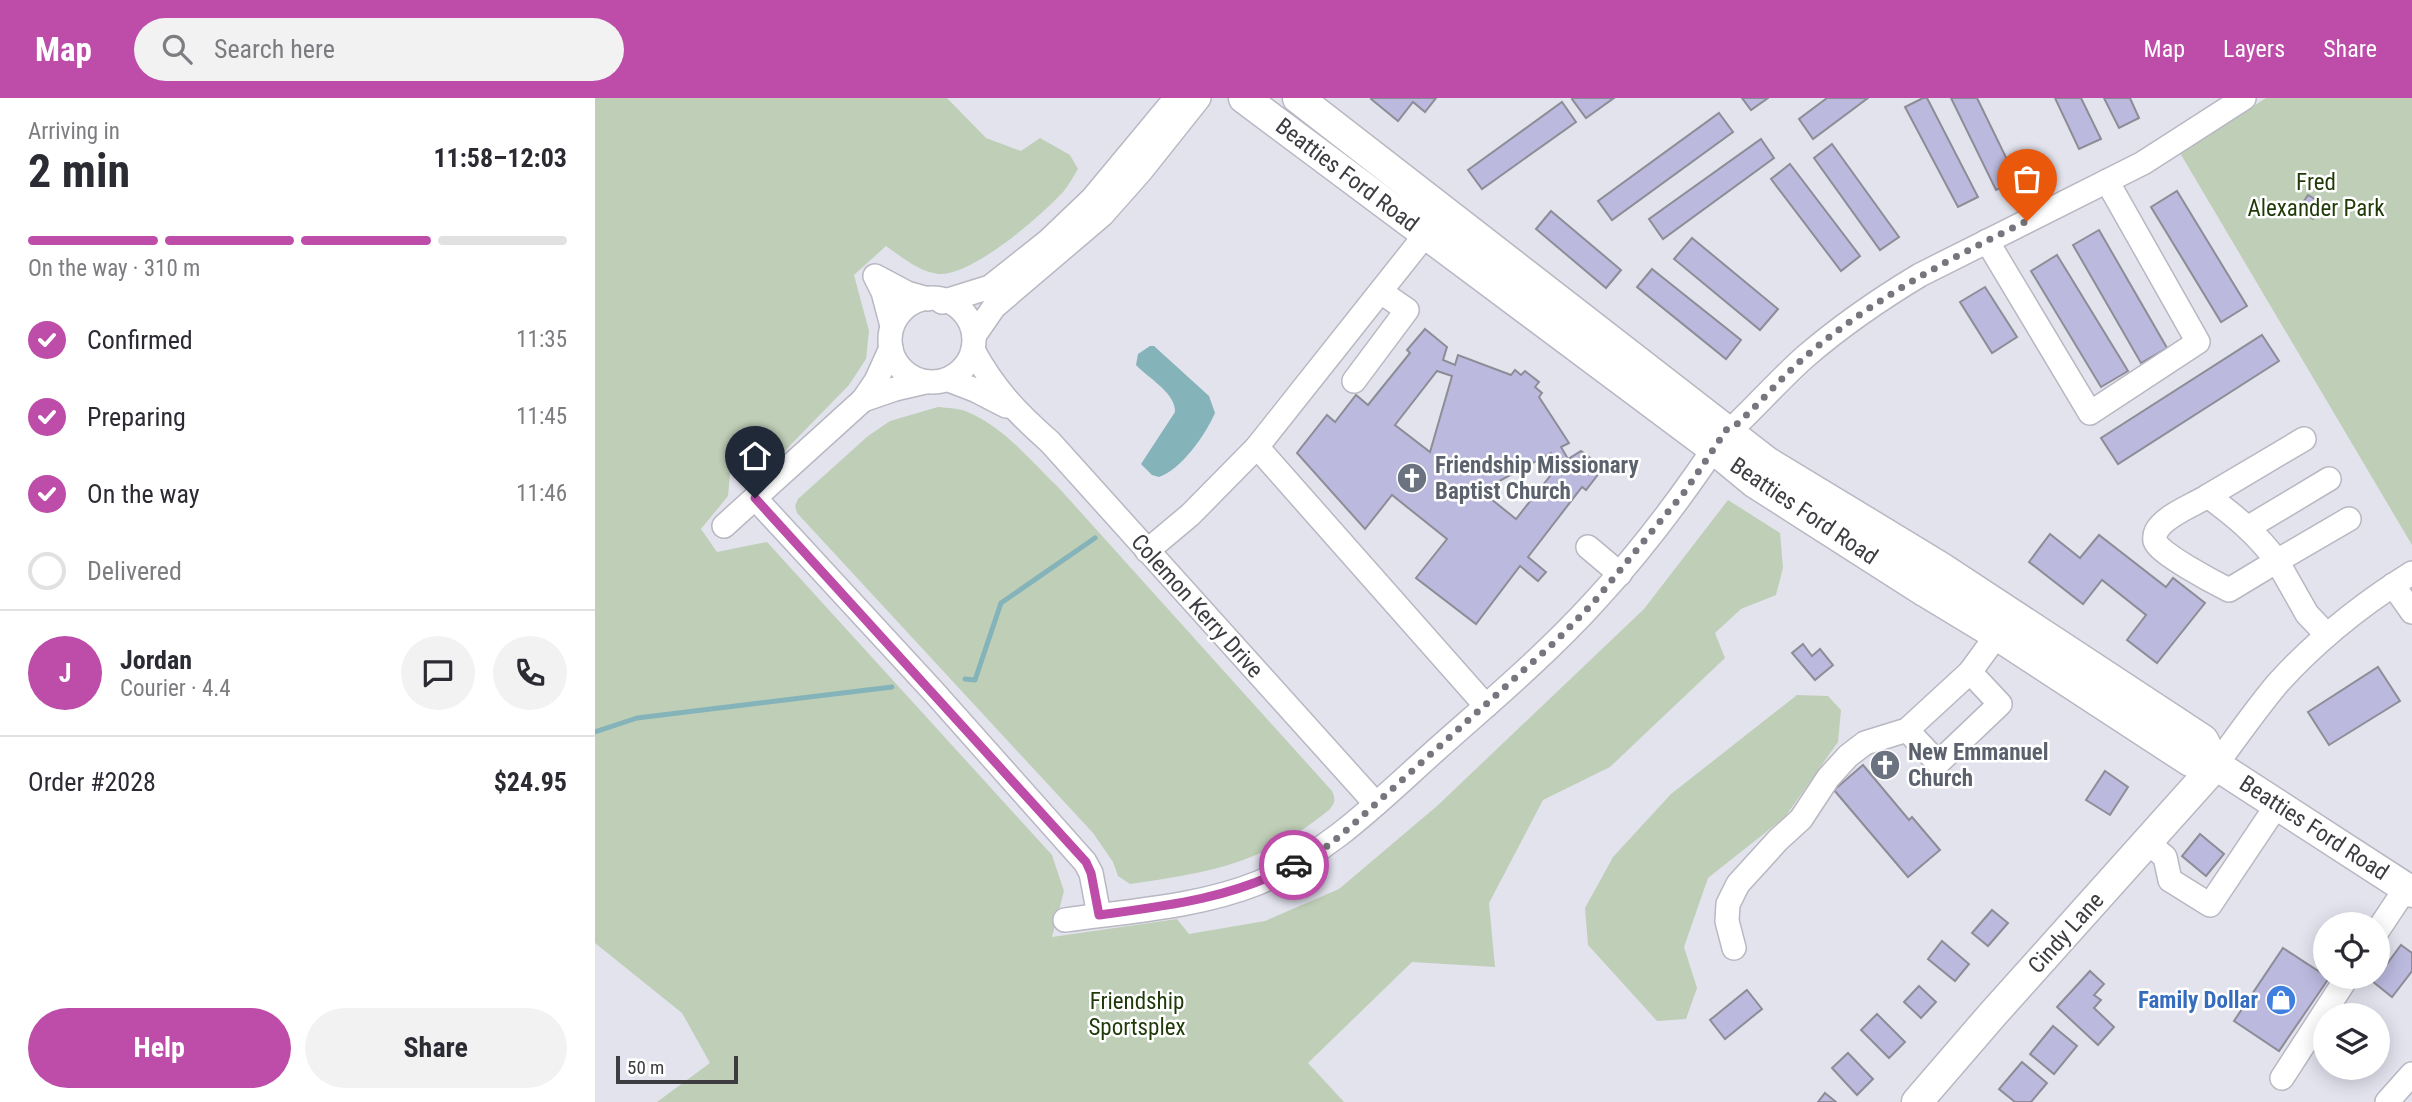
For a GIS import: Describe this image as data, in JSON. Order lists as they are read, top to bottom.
{
  "streets": {
    "main road": ["Beatties Ford Road", "Cindy Lane"],
    "street": ["Colemon Kerry Drive"]
  },
  "crossings": [
    ["Beatties Ford Road", "Cindy Lane"]
  ],
  "parks": ["Fred Alexander Park", "Friendship Sportsplex"],
  "places": {
    "church": ["Friendship Missionary Baptist Church", "New Emmanuel Church"],
    "shop": ["Family Dollar"]
  },
  "scale_bar": "50 m",
  "page": {
    "header": "Map",
    "search": "Search here",
    "nav": ["Map", "Layers", "Share"],
    "heading": ["2 min", "Arriving in", "11:58–12:03"],
    "panel": [
      "Jordan",
      "Courier · 4.4",
      "Order #2028",
      "$24.95"
    ],
    "bar": "On the way · 310 m",
    "list": [
      ["Confirmed", "11:35"],
      ["Preparing", "11:45"],
      ["On the way", "11:46"],
      "Delivered"
    ],
    "round": "J",
    "buttons": ["Help", "Share"],
    "scale": "50 m"
  }
}
